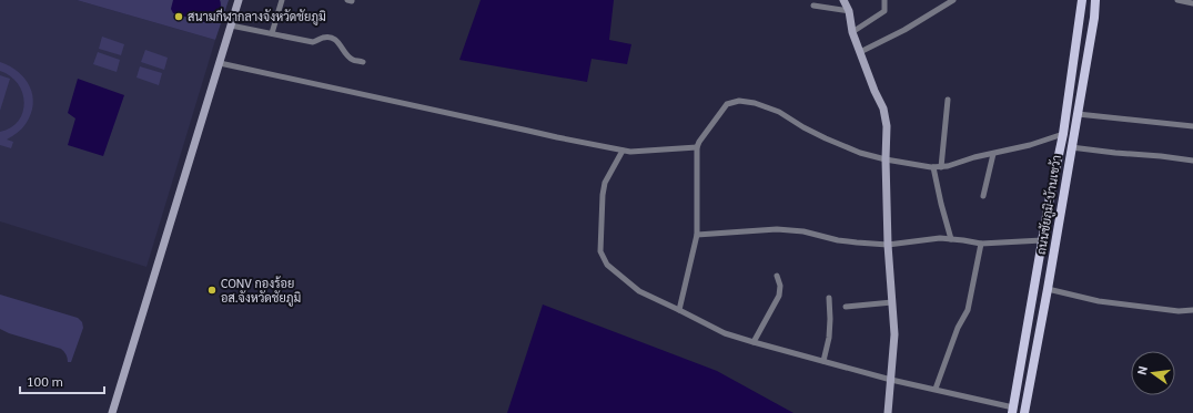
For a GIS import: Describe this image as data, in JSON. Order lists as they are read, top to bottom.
{
  "streets": {
    "main road": ["ถนนชัยภูมิ-บ้านเขว้า"]
  },
  "places": ["สนามกีฬากลางจังหวัดชัยภูมิ", "CONV กองร้อย อส.จังหวัดชัยภูมิ"],
  "scale_bar": "100 m",
  "north": "left"
}
